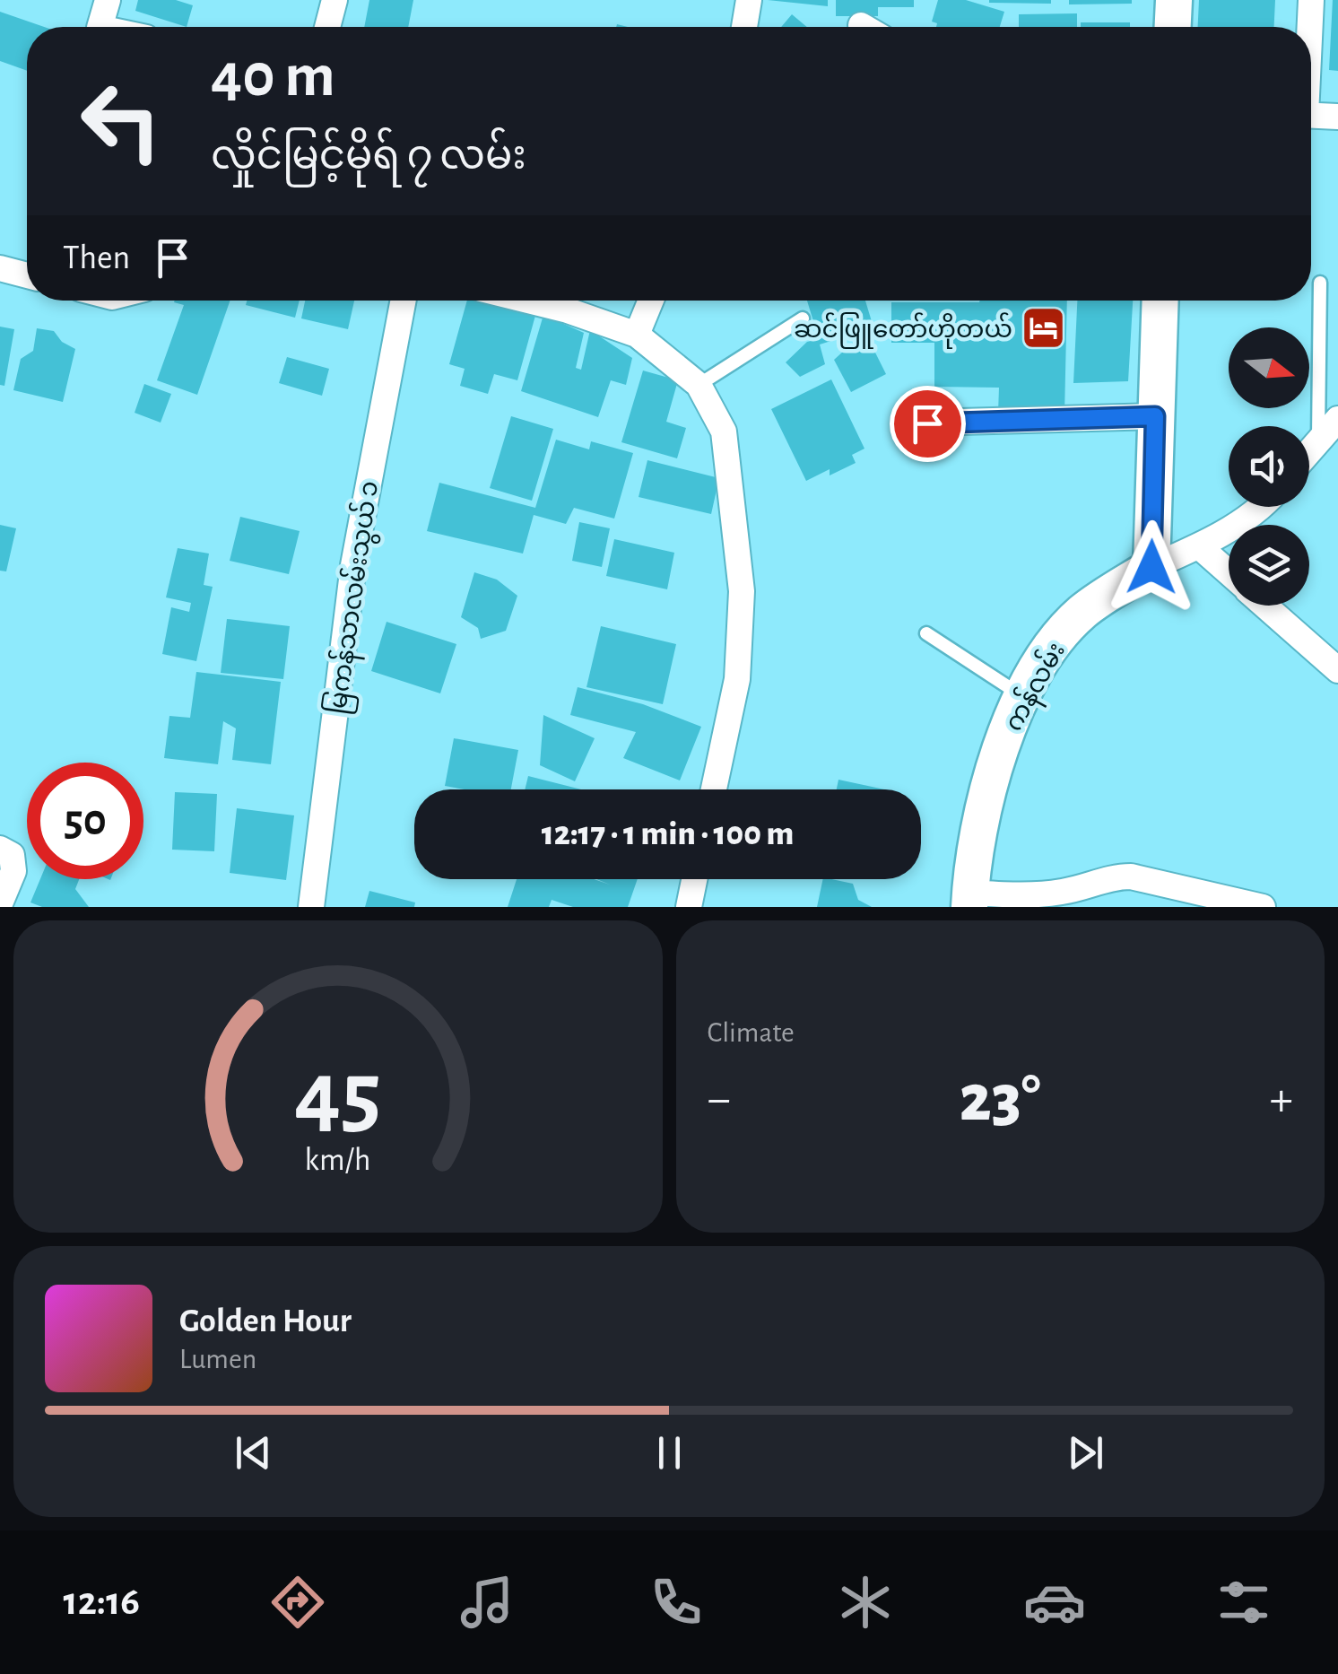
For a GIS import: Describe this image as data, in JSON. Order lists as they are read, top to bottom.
{
  "streets": {
    "main road": ["ကန်လမ်း"],
    "street": ["မြကန်သာလမ်းသွယ် ၁"]
  },
  "places": {
    "hotel": ["ဆင်ဖြူတော်ဟိုတယ်"]
  },
  "north": "right",
  "page": {
    "turn": ["40 m", "လှိုင်မြင့်မိုရ် ၇ လမ်း"],
    "then": "Then",
    "limit": "50",
    "trip": "12:17 · 1 min · 100 m",
    "tile": "Climate",
    "heat": ["−", "23°", "+"],
    "song": ["Golden Hour", "Lumen"],
    "tabs": "12:16",
    "gauge": ["45", "km/h"]
  }
}
